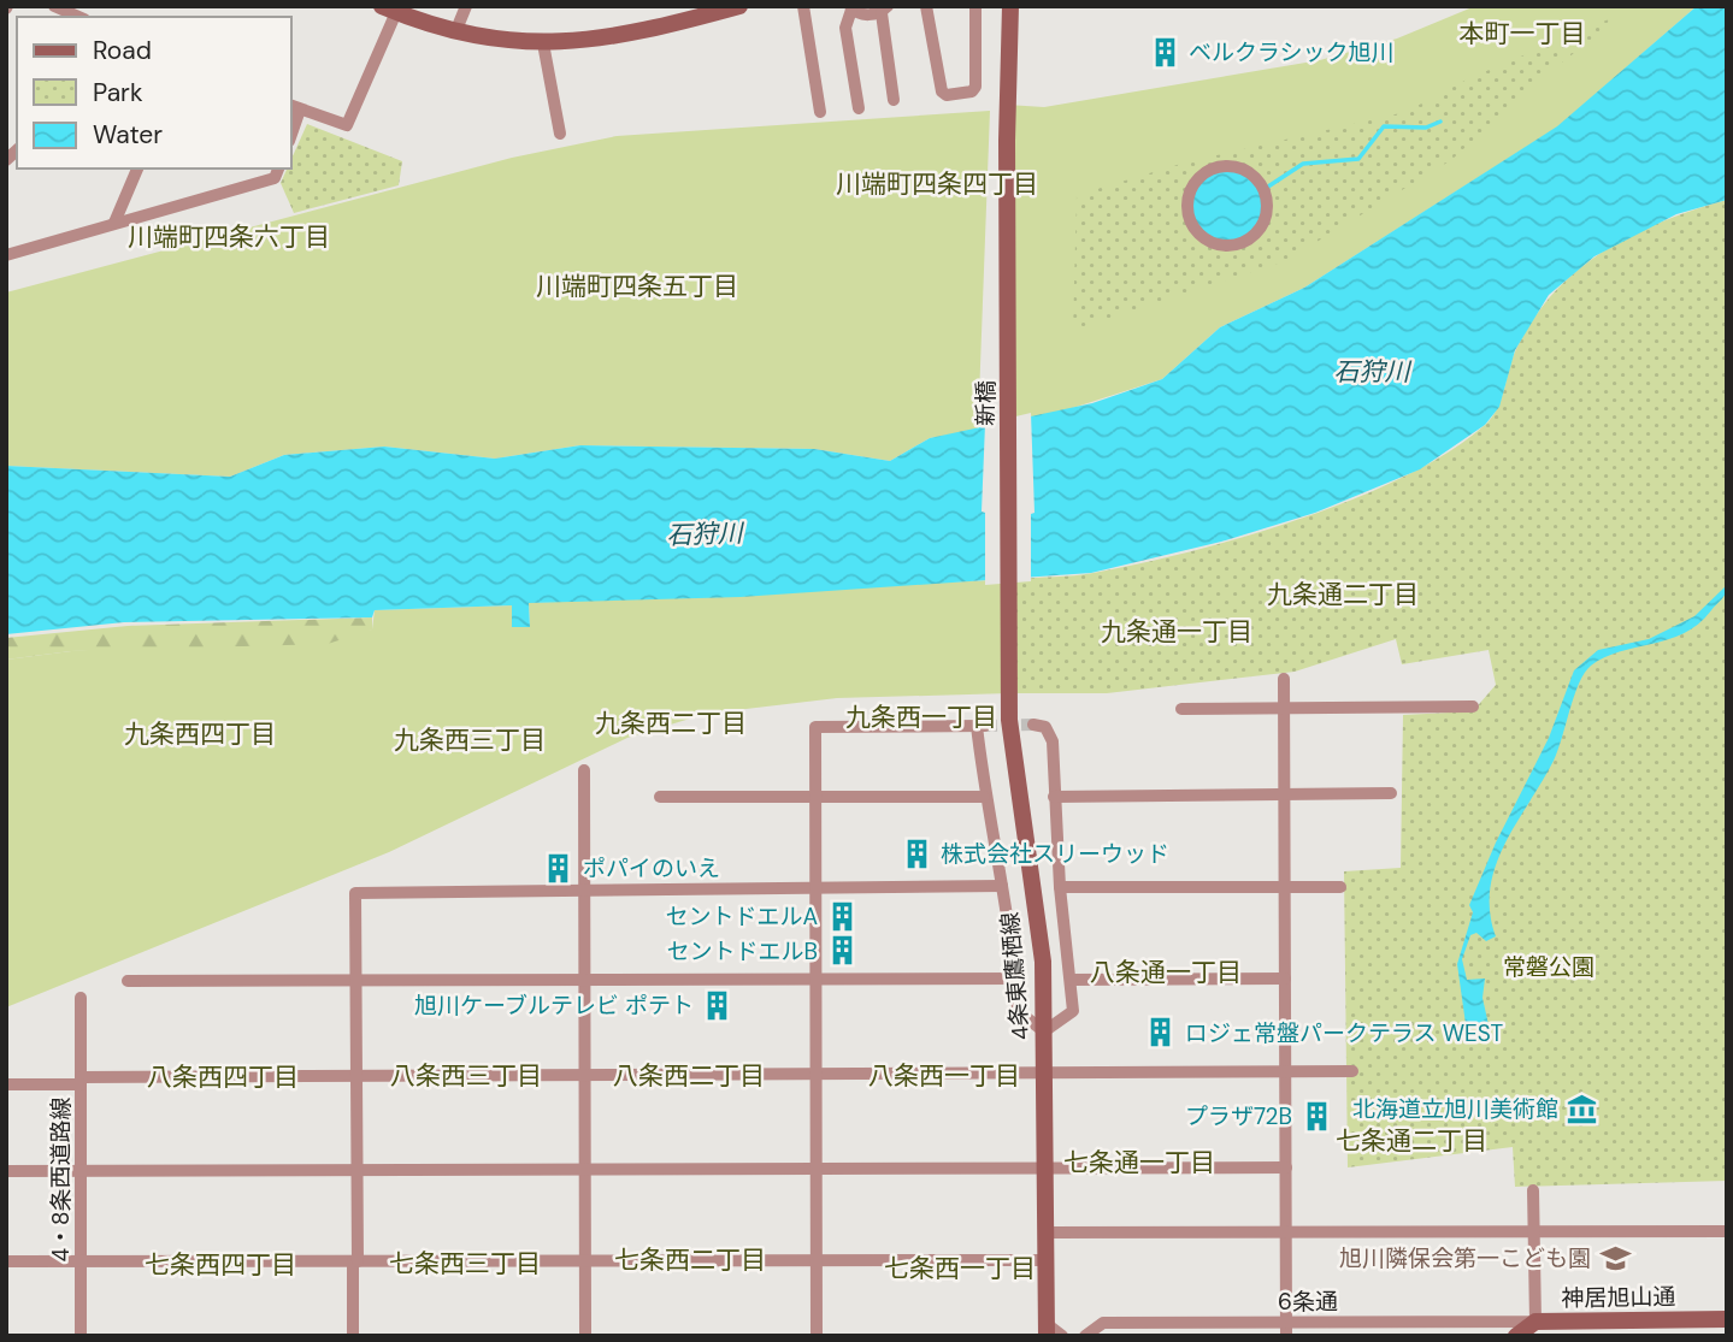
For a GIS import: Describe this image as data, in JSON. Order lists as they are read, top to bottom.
{
  "streets": {
    "street": [
      "新橋",
      "4条東鷹栖線",
      "4・8条西道路線",
      "神居旭山通",
      "6条通"
    ]
  },
  "crossings": [
    ["新橋", "4条東鷹栖線"],
    ["4条東鷹栖線", "4・8条西道路線"],
    ["神居旭山通", "6条通"]
  ],
  "districts": [
    "本町一丁目",
    "川端町四条四丁目",
    "川端町四条六丁目",
    "川端町四条五丁目",
    "九条通二丁目",
    "九条通一丁目",
    "九条西一丁目",
    "九条西二丁目",
    "九条西四丁目",
    "九条西三丁目",
    "八条通一丁目",
    "八条西三丁目",
    "八条西二丁目",
    "八条西一丁目",
    "八条西四丁目",
    "七条通二丁目",
    "七条通一丁目",
    "七条西二丁目",
    "七条西三丁目",
    "七条西四丁目",
    "七条西一丁目"
  ],
  "water": ["石狩川"],
  "parks": ["常磐公園"],
  "places": {
    "building": [
      "ベルクラシック旭川",
      "株式会社スリーウッド",
      "ポパイのいえ",
      "セントドエルA",
      "セントドエルB",
      "旭川ケーブルテレビ ポテト",
      "ロジェ常盤パークテラス WEST",
      "プラザ72B"
    ],
    "museum": ["北海道立旭川美術館"],
    "school or university": ["旭川隣保会第一こども園"]
  },
  "legend": ["Road", "Park", "Water"]
}
